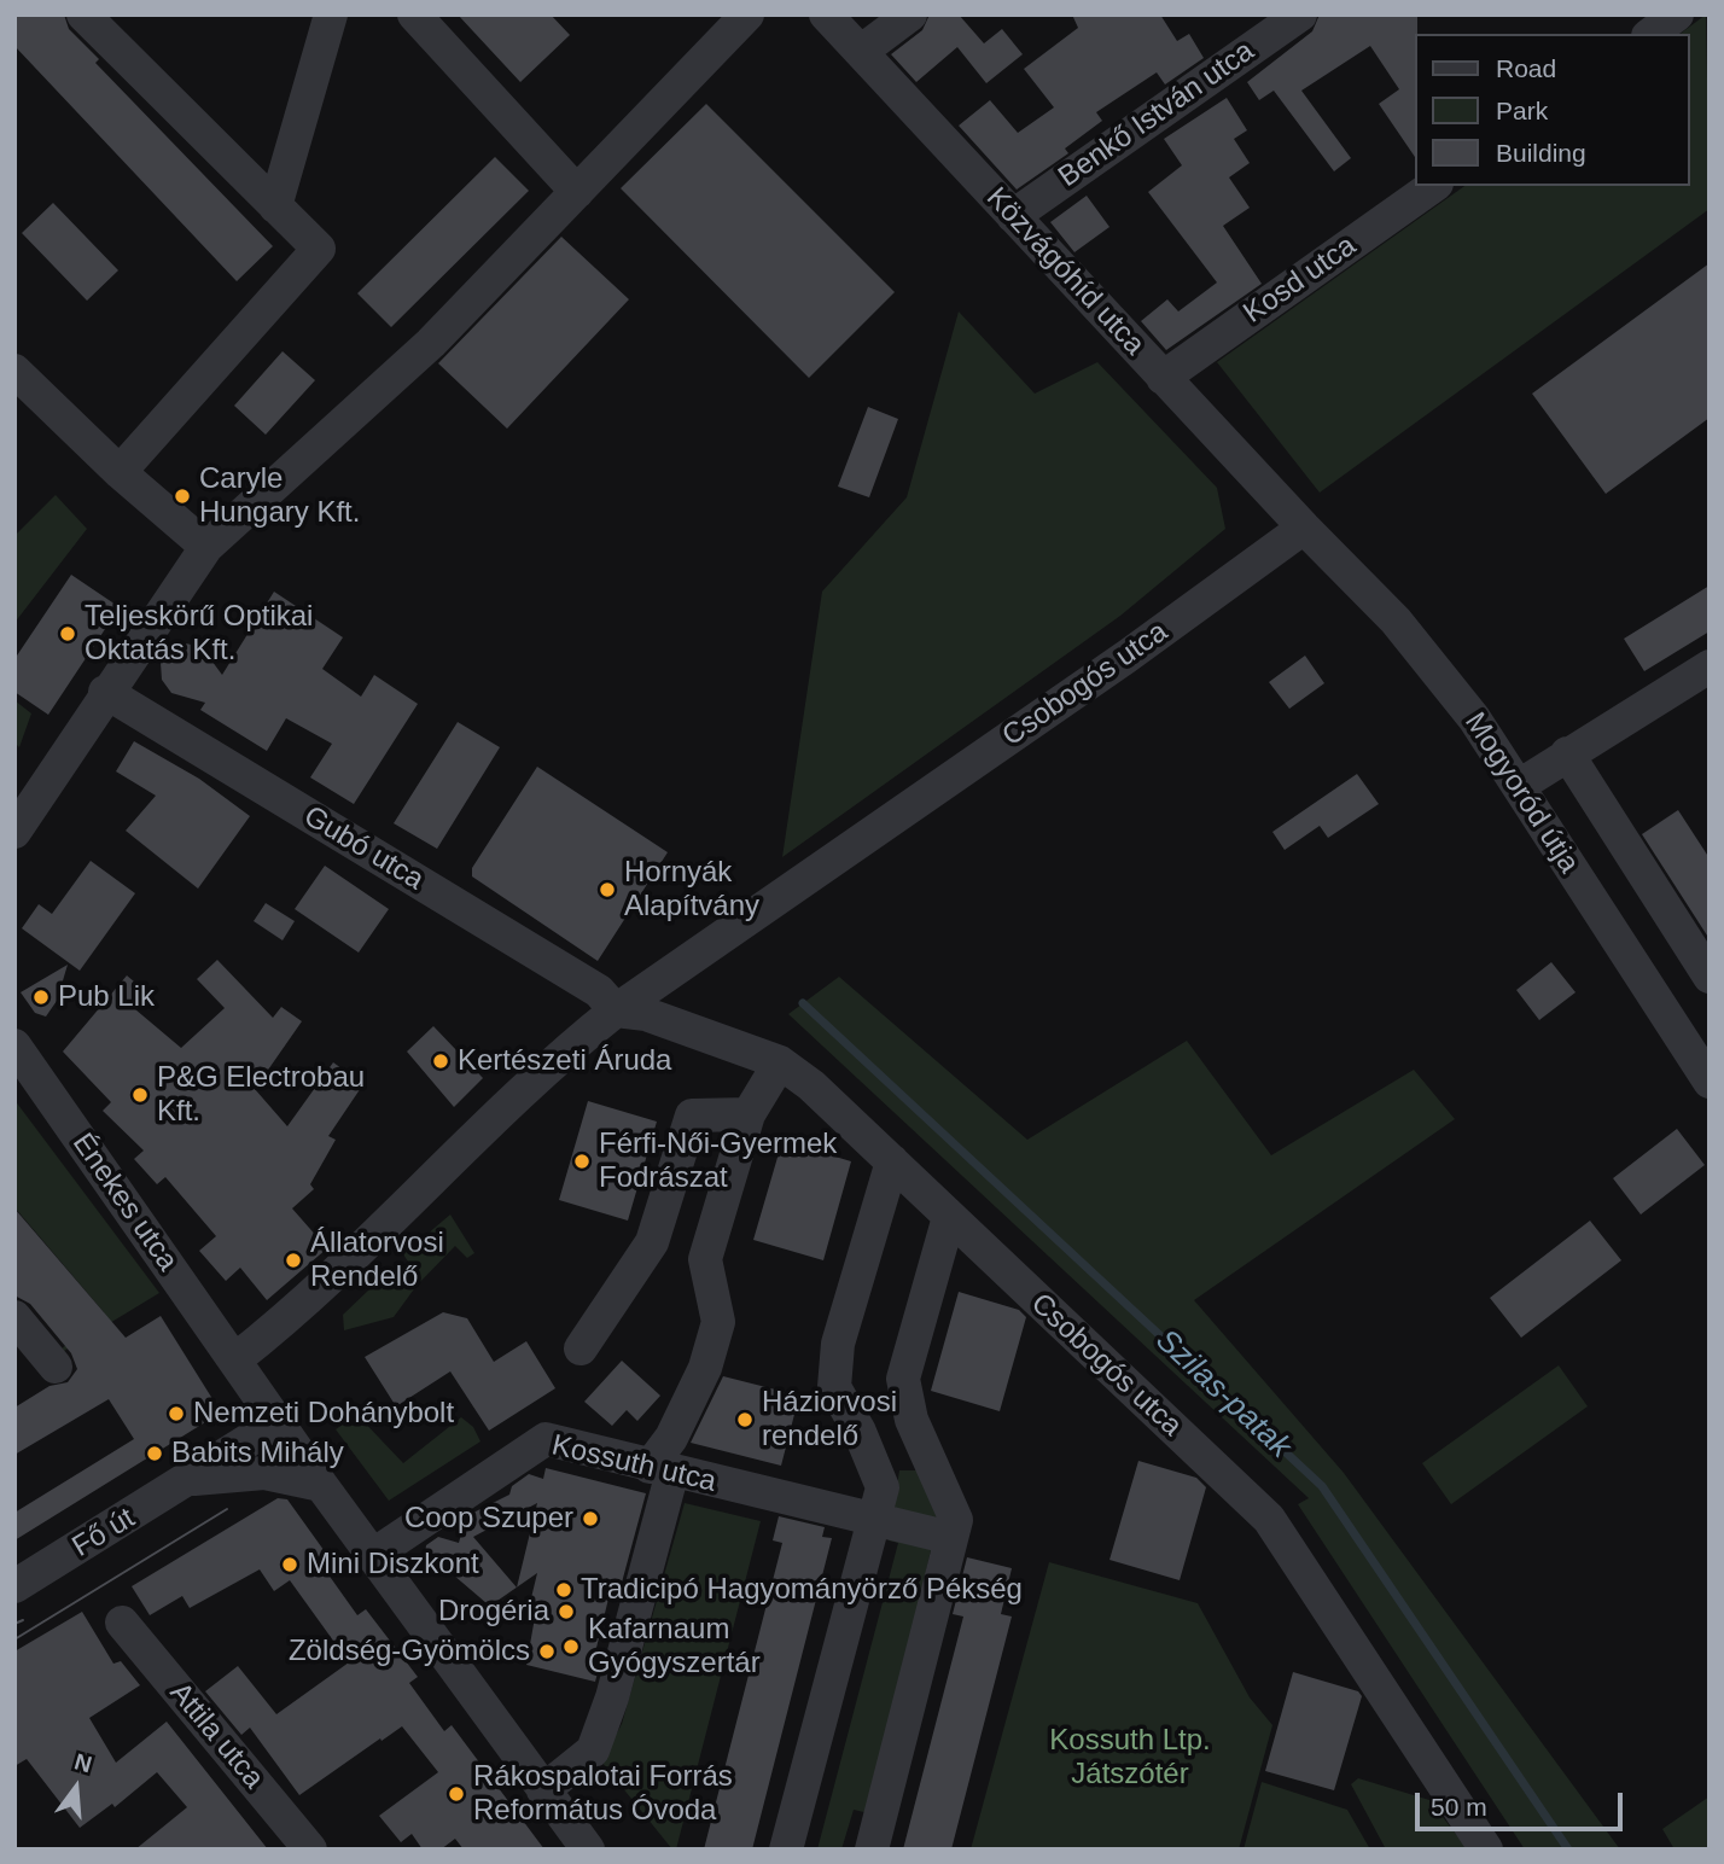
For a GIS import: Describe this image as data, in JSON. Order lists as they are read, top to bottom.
{
  "streets": {
    "street": [
      "Benkő István utca",
      "Közvágóhíd utca",
      "Kosd utca",
      "Csobogós utca",
      "Mogyoród útja",
      "Gubó utca",
      "Énekes utca",
      "Kossuth utca",
      "Fő út",
      "Attila utca"
    ]
  },
  "crossings": [
    ["Benkő István utca", "Közvágóhíd utca"],
    ["Közvágóhíd utca", "Kosd utca"],
    ["Közvágóhíd utca", "Csobogós utca"],
    ["Közvágóhíd utca", "Mogyoród útja"],
    ["Csobogós utca", "Mogyoród útja"],
    ["Csobogós utca", "Gubó utca"],
    ["Csobogós utca", "Énekes utca"]
  ],
  "water": ["Szilas-patak"],
  "parks": ["Kossuth Ltp. Játszótér"],
  "places": [
    "Caryle Hungary Kft.",
    "Teljeskörű Optikai Oktatás Kft.",
    "Hornyák Alapítvány",
    "Pub Lik",
    "Kertészeti Áruda",
    "P&G Electrobau Kft.",
    "Férfi-Női-Gyermek Fodrászat",
    "Állatorvosi Rendelő",
    "Nemzeti Dohánybolt",
    "Háziorvosi rendelő",
    "Babits Mihály",
    "Coop Szuper",
    "Mini Diszkont",
    "Tradicipó Hagyományörző Pékség",
    "Drogéria",
    "Kafarnaum Gyógyszertár",
    "Zöldség-Gyömölcs",
    "Rákospalotai Forrás Református Óvoda"
  ],
  "legend": ["Road", "Park", "Building"],
  "scale_bar": "50 m",
  "north": "top"
}
